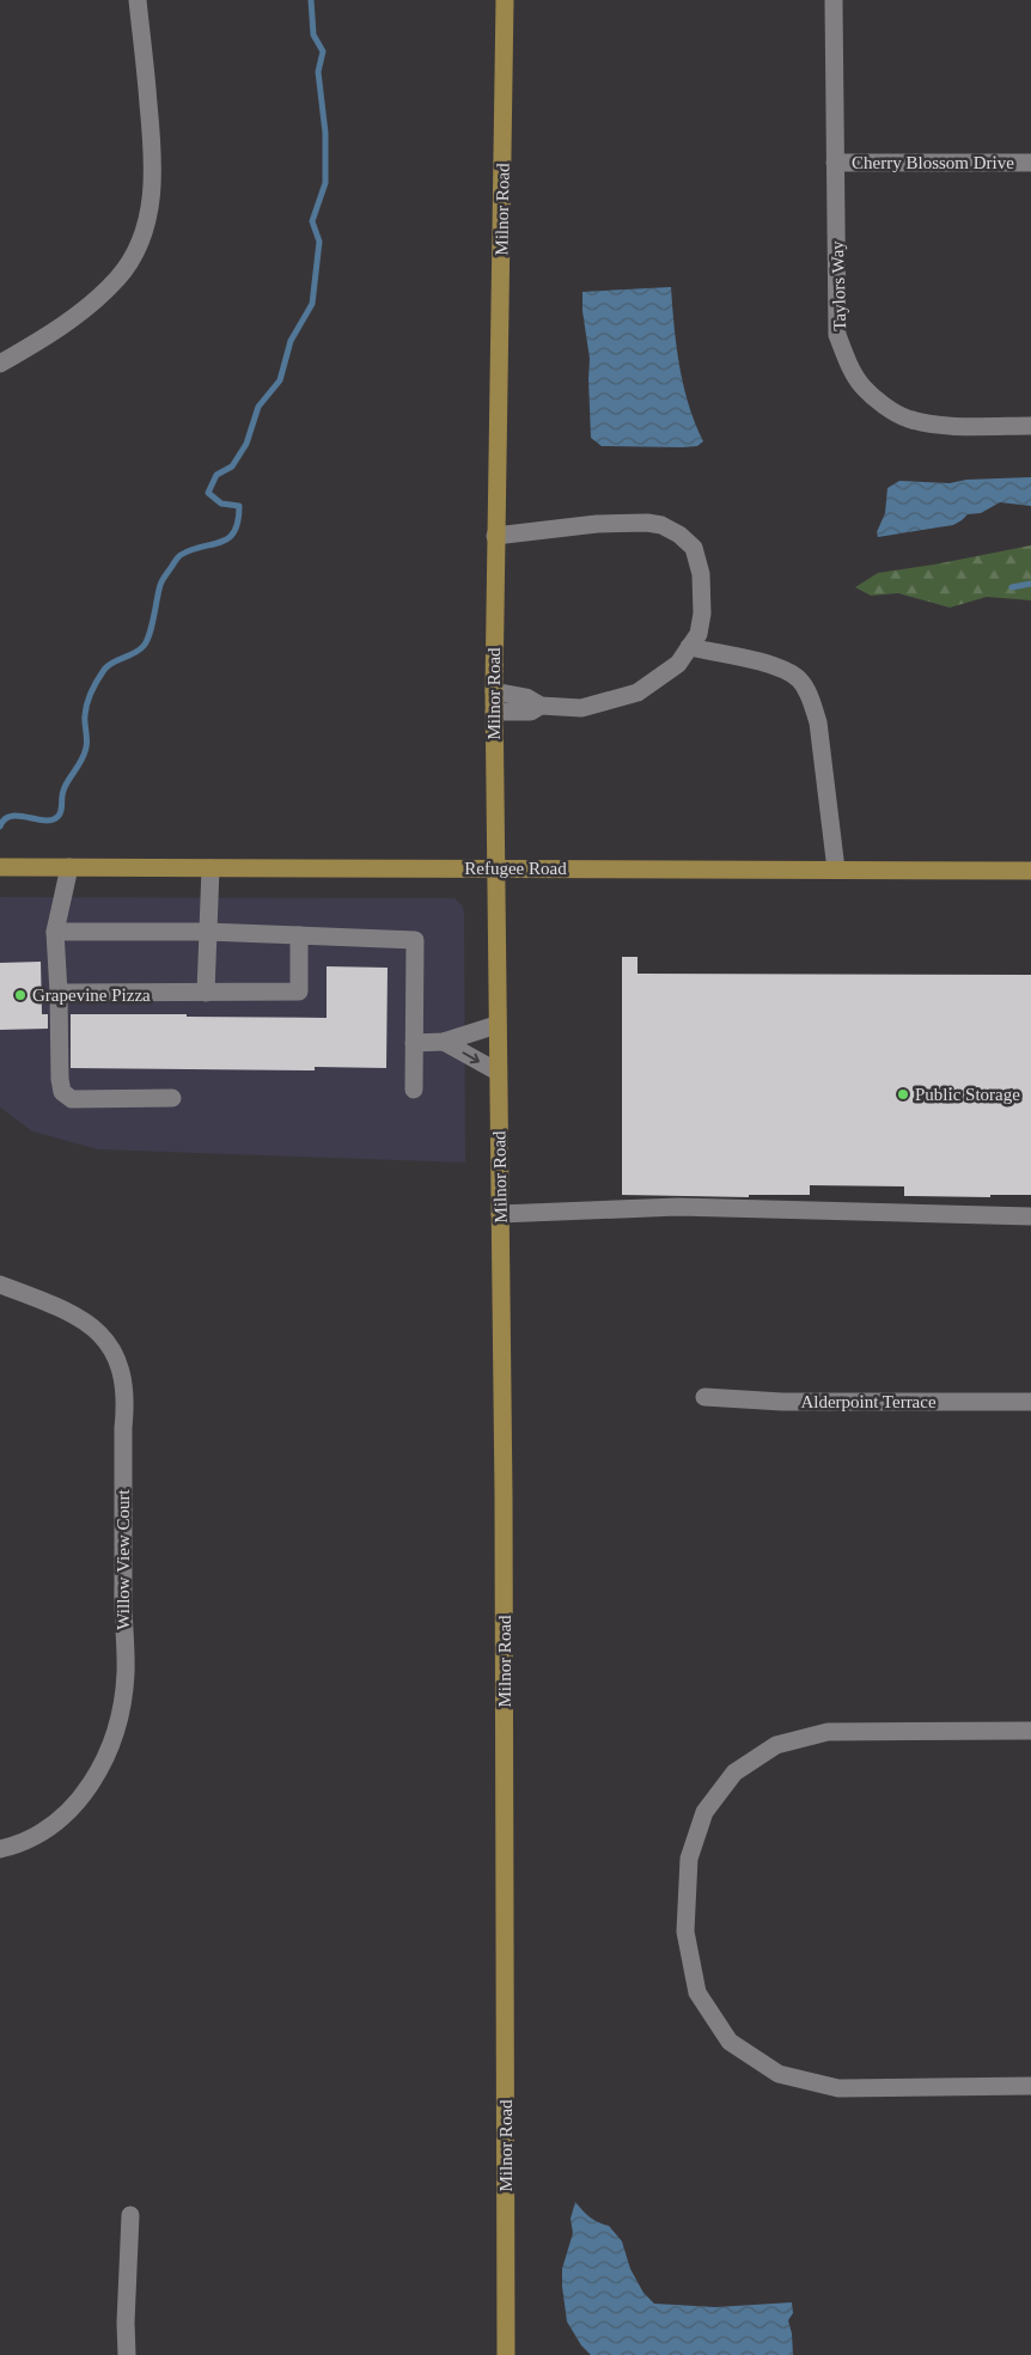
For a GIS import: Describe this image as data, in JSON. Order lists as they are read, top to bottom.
{
  "streets": {
    "main road": ["Milnor Road", "Refugee Road"],
    "street": [
      "Cherry Blossom Drive",
      "Taylors Way",
      "Alderpoint Terrace",
      "Willow View Court"
    ]
  },
  "crossings": [
    ["Cherry Blossom Drive", "Taylors Way"],
    ["Milnor Road", "Refugee Road"]
  ],
  "places": ["Grapevine Pizza", "Public Storage"]
}
